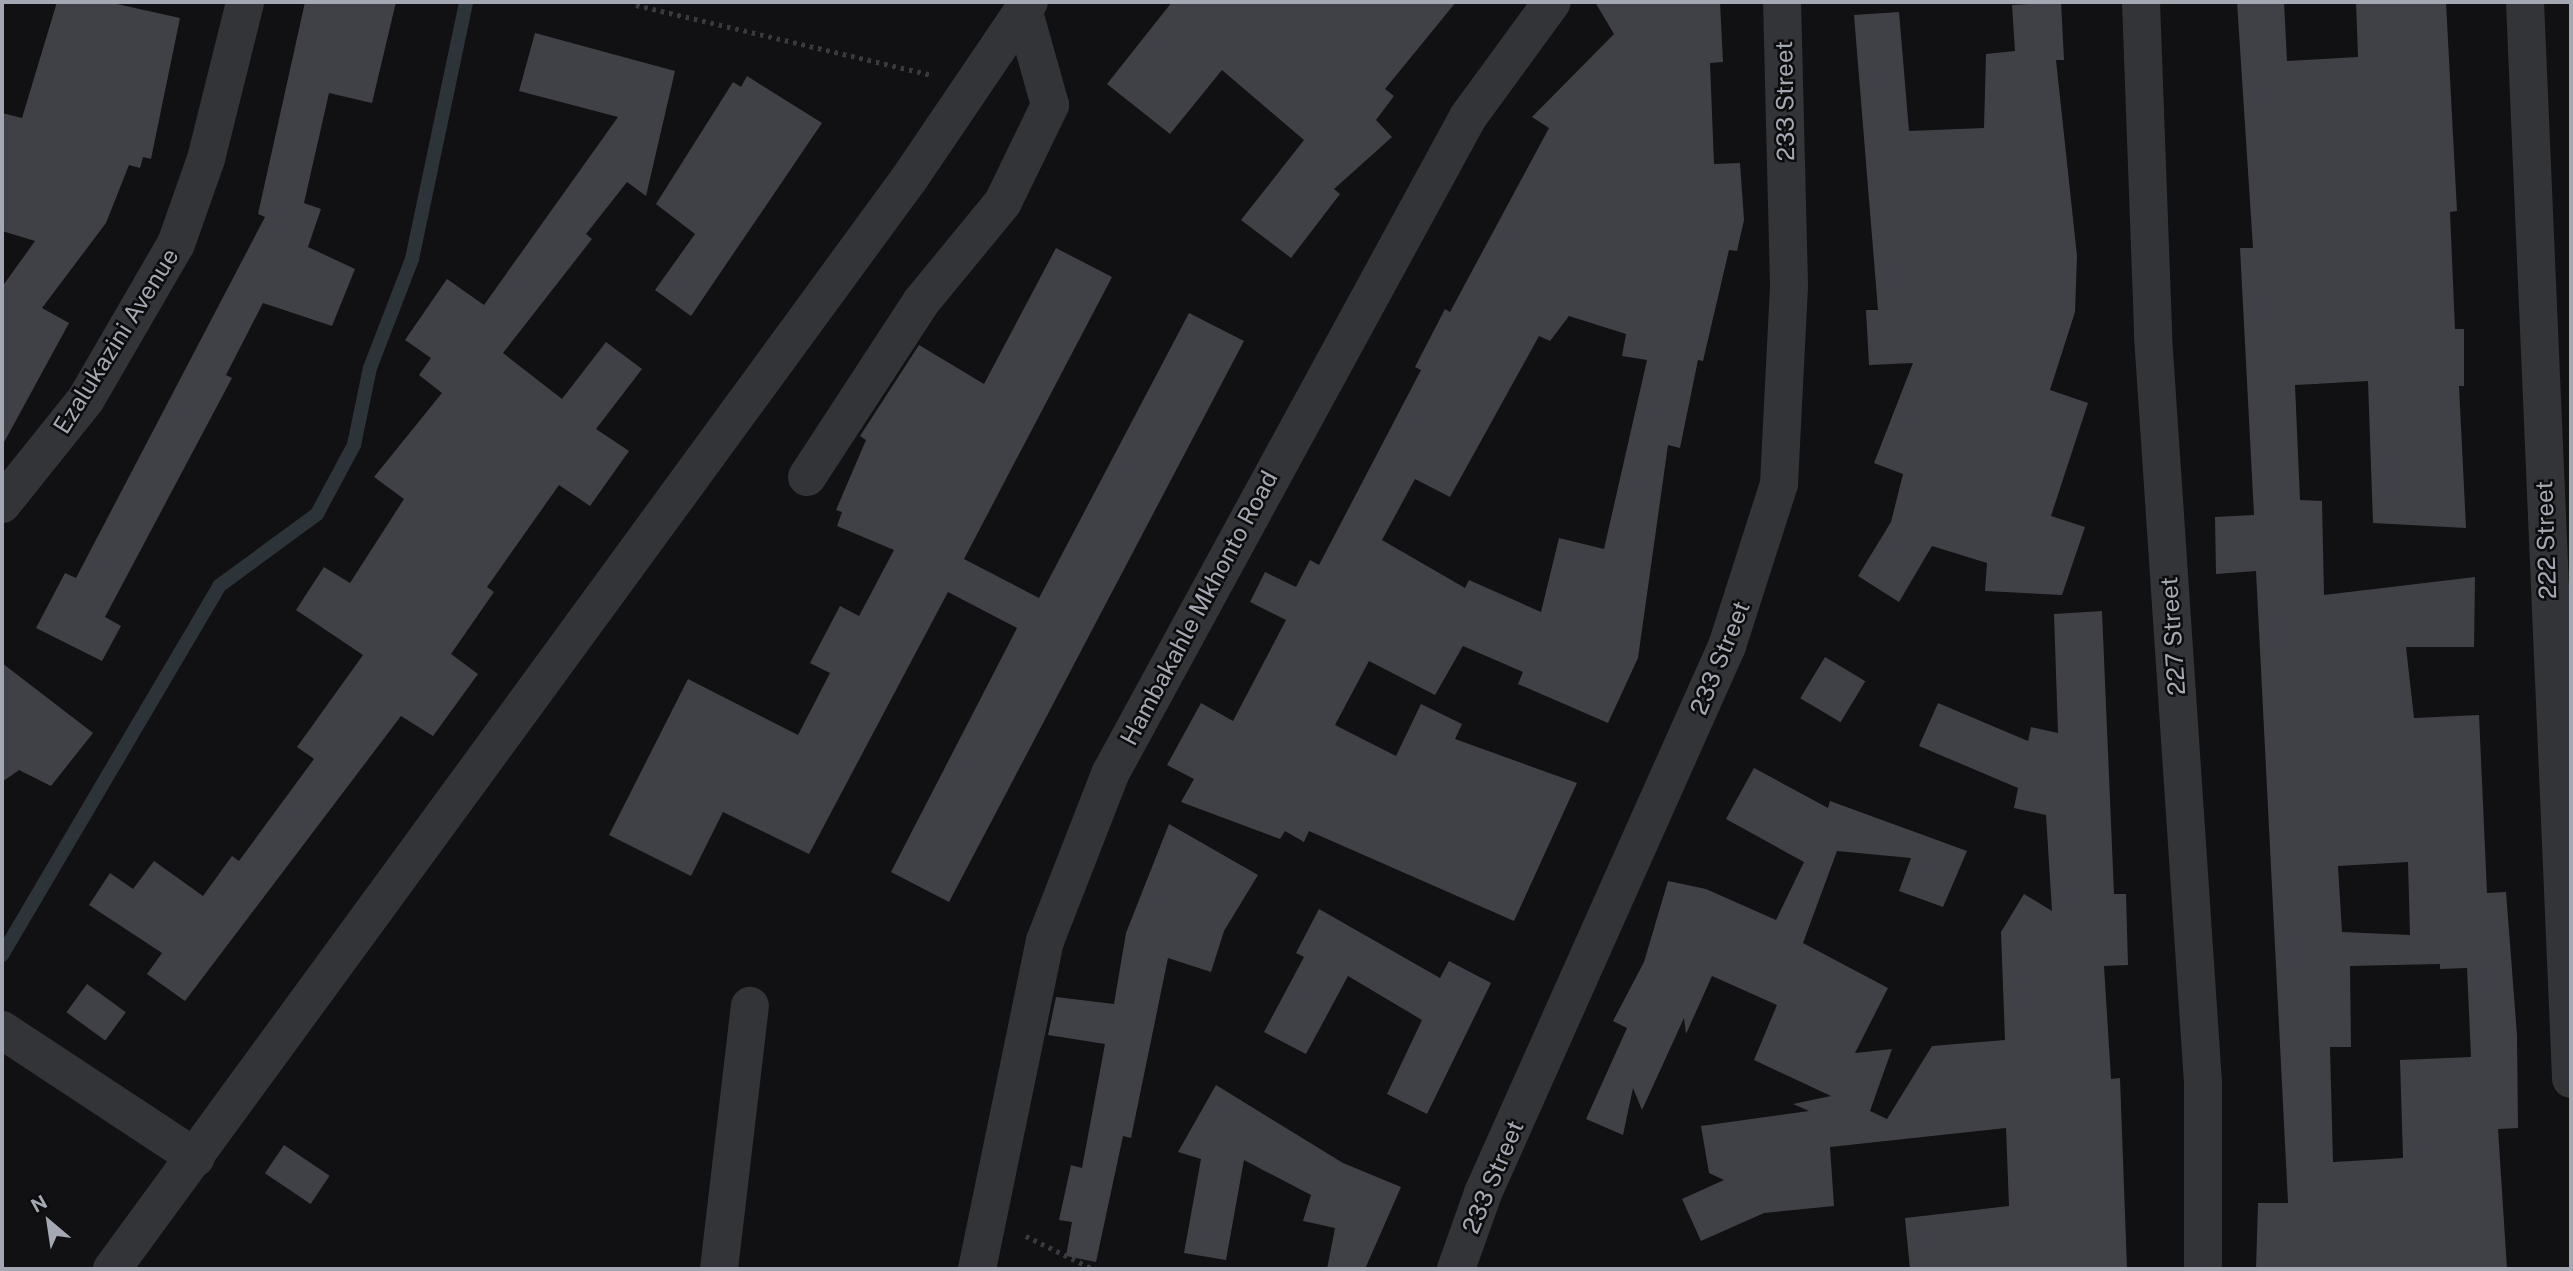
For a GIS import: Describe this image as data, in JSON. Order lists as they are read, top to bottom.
{
  "streets": {
    "street": [
      "233 Street",
      "Ezalukazini Avenue",
      "222 Street",
      "Hambakahle Mkhonto Road",
      "227 Street"
    ]
  },
  "north": "top left"
}
